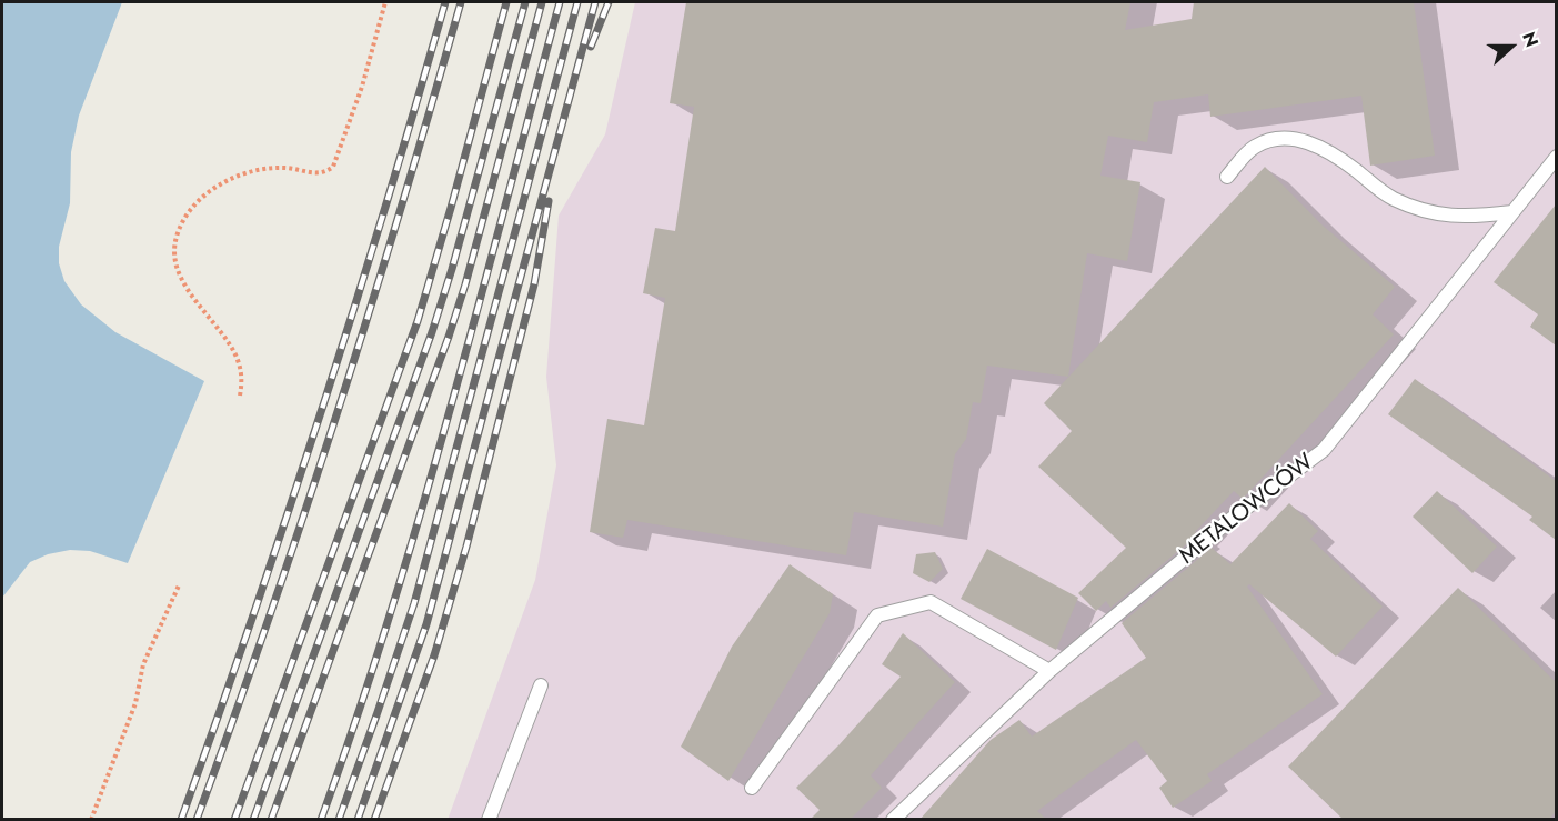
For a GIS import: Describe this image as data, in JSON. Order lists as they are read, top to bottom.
{
  "streets": {
    "lane": ["METALOWCÓW"]
  },
  "north": "right"
}
